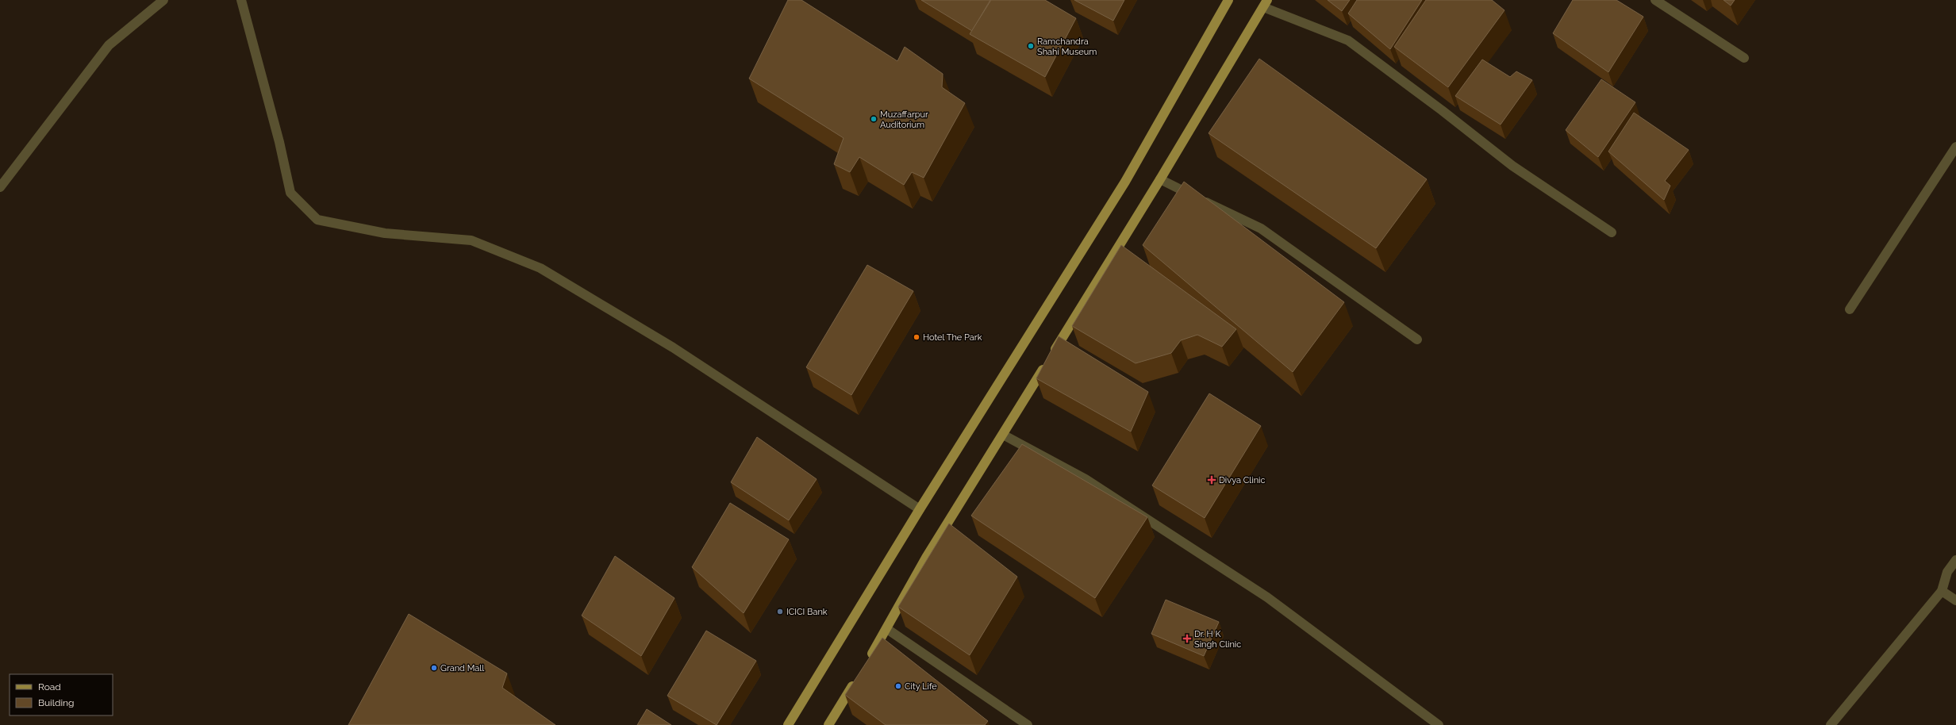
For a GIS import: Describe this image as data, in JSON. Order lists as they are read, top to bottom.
{
  "places": {
    "other": [
      "Ramchandra Shahi Museum",
      "Muzaffarpur Auditorium",
      "Hotel The Park",
      "ICICI Bank",
      "Grand Mall",
      "City Life"
    ],
    "health": ["Divya Clinic", "Dr. H K Singh Clinic"]
  },
  "legend": ["Road", "Building"]
}
